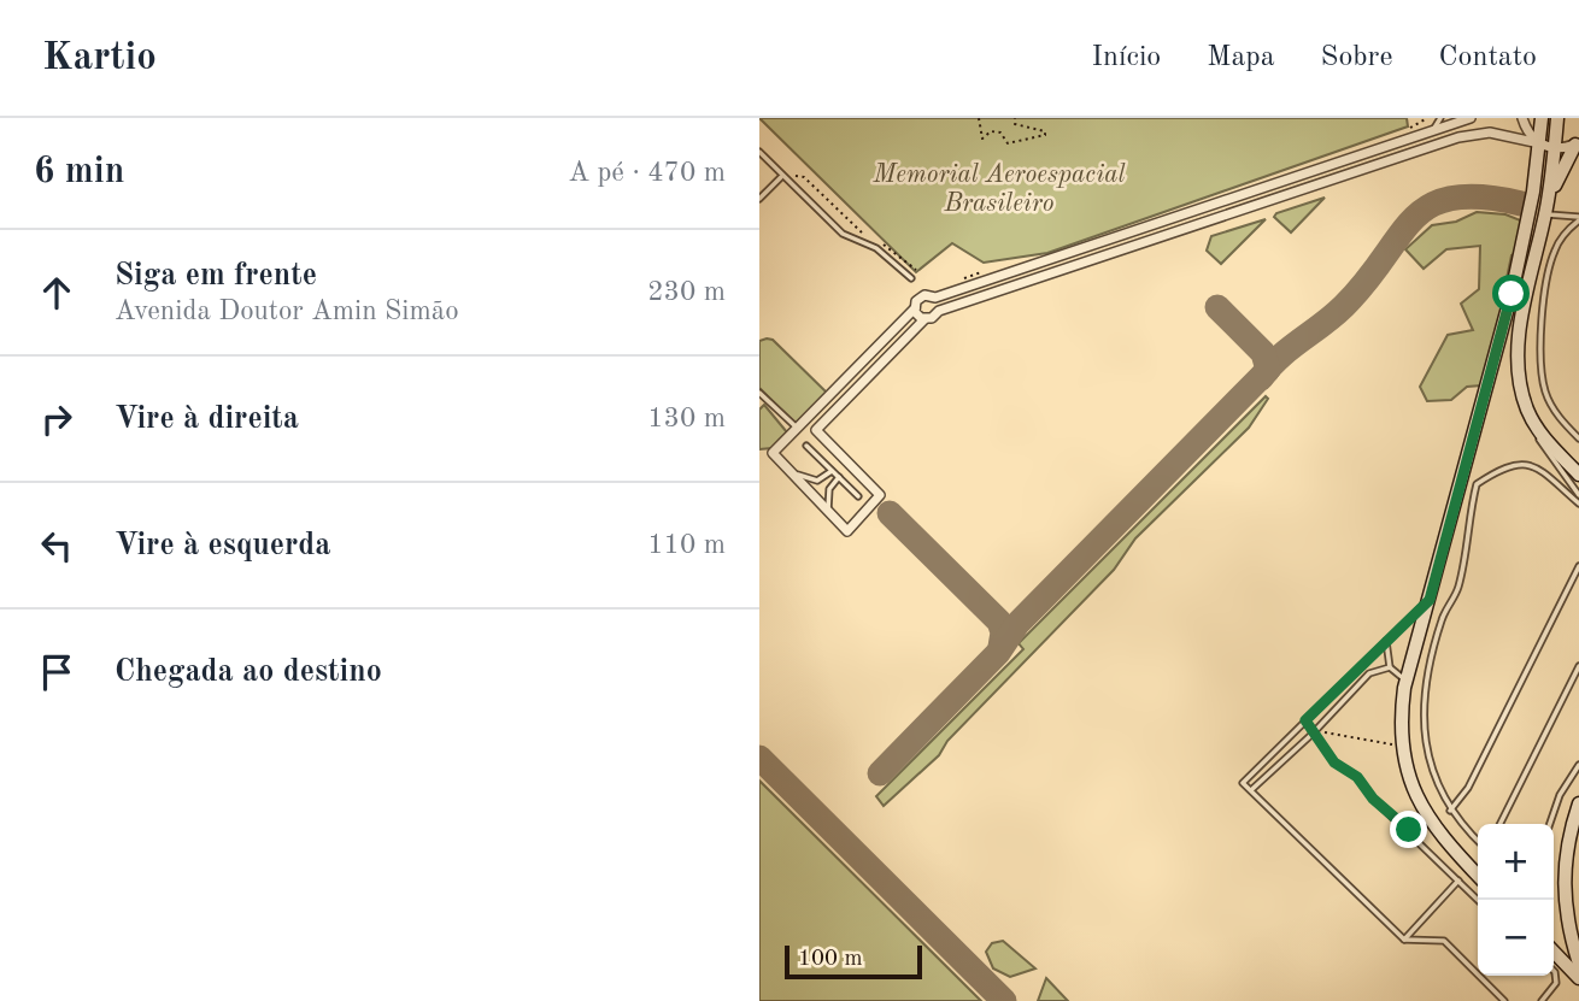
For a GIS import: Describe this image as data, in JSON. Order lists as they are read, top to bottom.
{
  "parks": ["Memorial Aeroespacial Brasileiro"],
  "scale_bar": "100 m",
  "page": {
    "header": "Kartio",
    "nav": [
      "Início",
      "Mapa",
      "Sobre",
      "Contato"
    ],
    "heading": ["6 min", "A pé · 470 m"],
    "list": [
      ["Siga em frente", "Avenida Doutor Amin Simão", "230 m"],
      ["Vire à direita", "130 m"],
      ["Vire à esquerda", "110 m"],
      "Chegada ao destino"
    ],
    "map_buttons": ["+", "−"],
    "scale": "100 m"
  }
}
